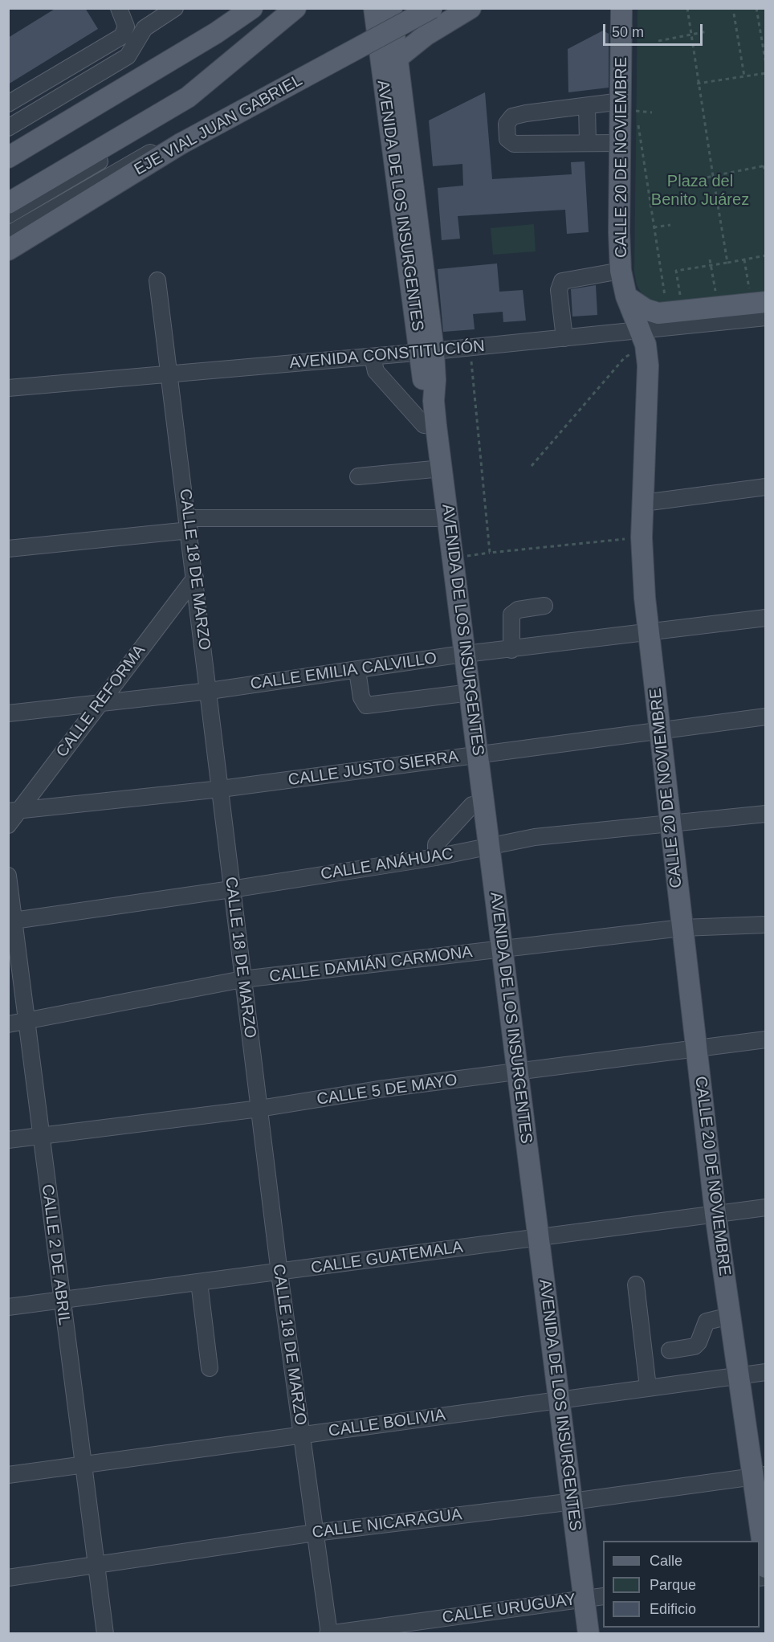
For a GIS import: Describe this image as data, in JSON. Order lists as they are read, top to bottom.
{
  "streets": {
    "main road": ["EJE VIAL JUAN GABRIEL", "CALLE 20 DE NOVIEMBRE", "AVENIDA DE LOS INSURGENTES"],
    "street": [
      "AVENIDA CONSTITUCIÓN",
      "CALLE 18 DE MARZO",
      "CALLE EMILIA CALVILLO",
      "CALLE REFORMA",
      "CALLE JUSTO SIERRA",
      "CALLE ANÁHUAC",
      "CALLE DAMIÁN CARMONA",
      "CALLE 5 DE MAYO",
      "CALLE 2 DE ABRIL",
      "CALLE GUATEMALA",
      "CALLE BOLIVIA",
      "CALLE NICARAGUA",
      "CALLE URUGUAY"
    ]
  },
  "crossings": [
    ["CALLE 20 DE NOVIEMBRE", "AVENIDA CONSTITUCIÓN"],
    ["CALLE 20 DE NOVIEMBRE", "CALLE EMILIA CALVILLO"],
    ["CALLE 20 DE NOVIEMBRE", "CALLE JUSTO SIERRA"],
    ["CALLE 20 DE NOVIEMBRE", "CALLE ANÁHUAC"],
    ["CALLE 20 DE NOVIEMBRE", "CALLE DAMIÁN CARMONA"],
    ["CALLE 20 DE NOVIEMBRE", "CALLE 5 DE MAYO"],
    ["CALLE 20 DE NOVIEMBRE", "CALLE GUATEMALA"],
    ["CALLE 20 DE NOVIEMBRE", "CALLE BOLIVIA"],
    ["CALLE 20 DE NOVIEMBRE", "CALLE NICARAGUA"],
    ["AVENIDA DE LOS INSURGENTES", "AVENIDA CONSTITUCIÓN"],
    ["AVENIDA DE LOS INSURGENTES", "CALLE EMILIA CALVILLO"],
    ["AVENIDA DE LOS INSURGENTES", "CALLE JUSTO SIERRA"],
    ["AVENIDA DE LOS INSURGENTES", "CALLE ANÁHUAC"],
    ["AVENIDA DE LOS INSURGENTES", "CALLE DAMIÁN CARMONA"],
    ["AVENIDA DE LOS INSURGENTES", "CALLE 5 DE MAYO"],
    ["AVENIDA DE LOS INSURGENTES", "CALLE GUATEMALA"],
    ["AVENIDA DE LOS INSURGENTES", "CALLE BOLIVIA"],
    ["AVENIDA DE LOS INSURGENTES", "CALLE NICARAGUA"],
    ["AVENIDA DE LOS INSURGENTES", "CALLE URUGUAY"],
    ["AVENIDA CONSTITUCIÓN", "CALLE 18 DE MARZO"],
    ["CALLE 18 DE MARZO", "CALLE EMILIA CALVILLO"],
    ["CALLE 18 DE MARZO", "CALLE REFORMA"],
    ["CALLE 18 DE MARZO", "CALLE JUSTO SIERRA"],
    ["CALLE 18 DE MARZO", "CALLE ANÁHUAC"],
    ["CALLE 18 DE MARZO", "CALLE DAMIÁN CARMONA"],
    ["CALLE 18 DE MARZO", "CALLE 5 DE MAYO"],
    ["CALLE 18 DE MARZO", "CALLE GUATEMALA"],
    ["CALLE 18 DE MARZO", "CALLE BOLIVIA"],
    ["CALLE 18 DE MARZO", "CALLE NICARAGUA"],
    ["CALLE 18 DE MARZO", "CALLE URUGUAY"],
    ["CALLE EMILIA CALVILLO", "CALLE REFORMA"],
    ["CALLE REFORMA", "CALLE JUSTO SIERRA"],
    ["CALLE ANÁHUAC", "CALLE 2 DE ABRIL"],
    ["CALLE DAMIÁN CARMONA", "CALLE 2 DE ABRIL"],
    ["CALLE 5 DE MAYO", "CALLE 2 DE ABRIL"],
    ["CALLE 2 DE ABRIL", "CALLE GUATEMALA"],
    ["CALLE 2 DE ABRIL", "CALLE BOLIVIA"],
    ["CALLE 2 DE ABRIL", "CALLE NICARAGUA"]
  ],
  "parks": ["Plaza del Benito Juárez"],
  "legend": ["Calle", "Parque", "Edificio"],
  "scale_bar": "50 m"
}
